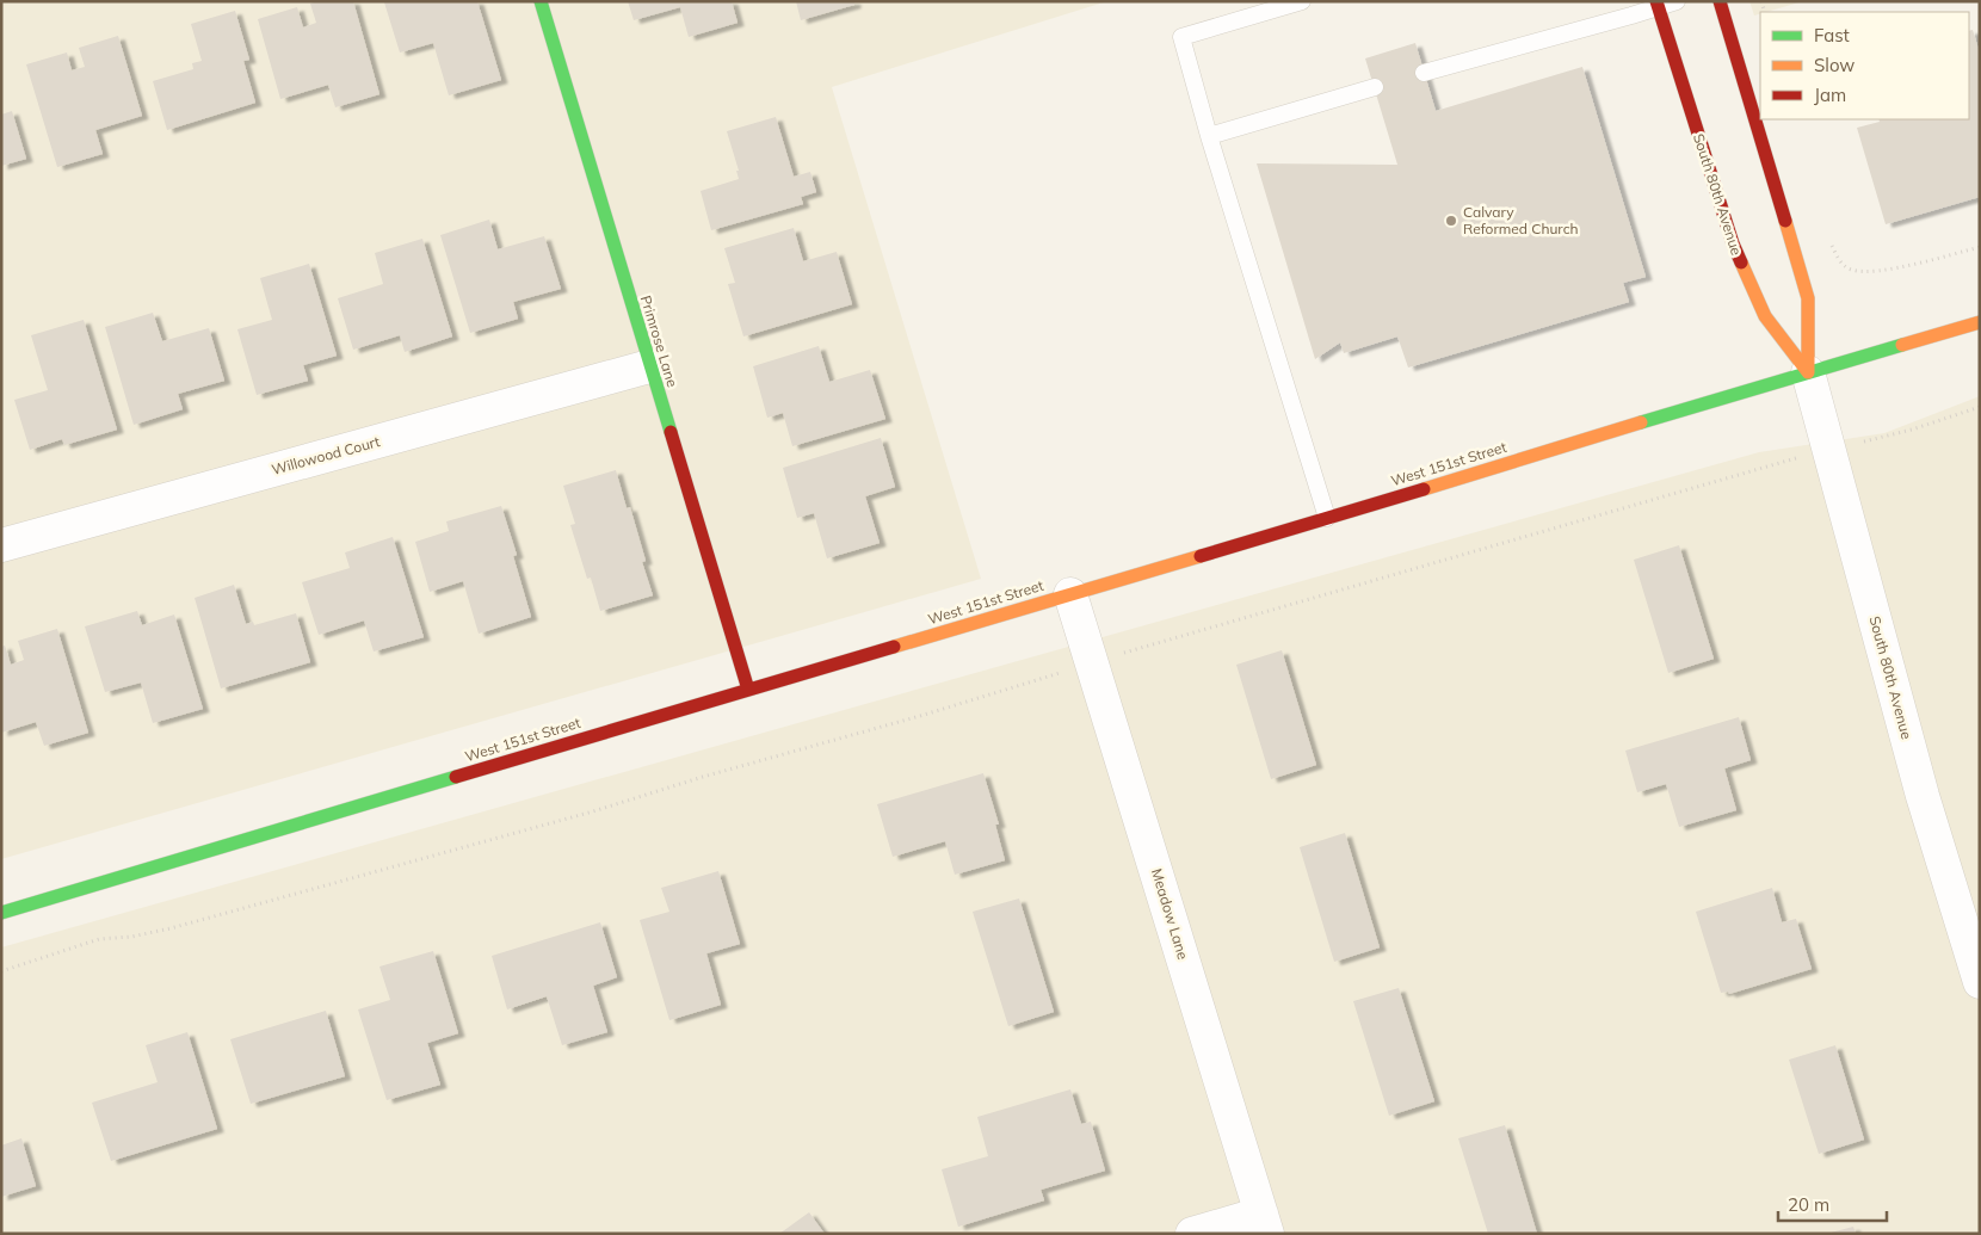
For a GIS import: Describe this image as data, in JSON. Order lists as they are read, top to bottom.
{
  "streets": {
    "street": [
      "South 80th Avenue",
      "Primrose Lane",
      "Willowood Court",
      "West 151st Street",
      "Meadow Lane"
    ]
  },
  "crossings": [
    ["South 80th Avenue", "West 151st Street"],
    ["Primrose Lane", "Willowood Court"],
    ["Primrose Lane", "West 151st Street"],
    ["West 151st Street", "Meadow Lane"]
  ],
  "places": ["Calvary Reformed Church"],
  "legend": ["Fast", "Slow", "Jam"],
  "scale_bar": "20 m"
}
